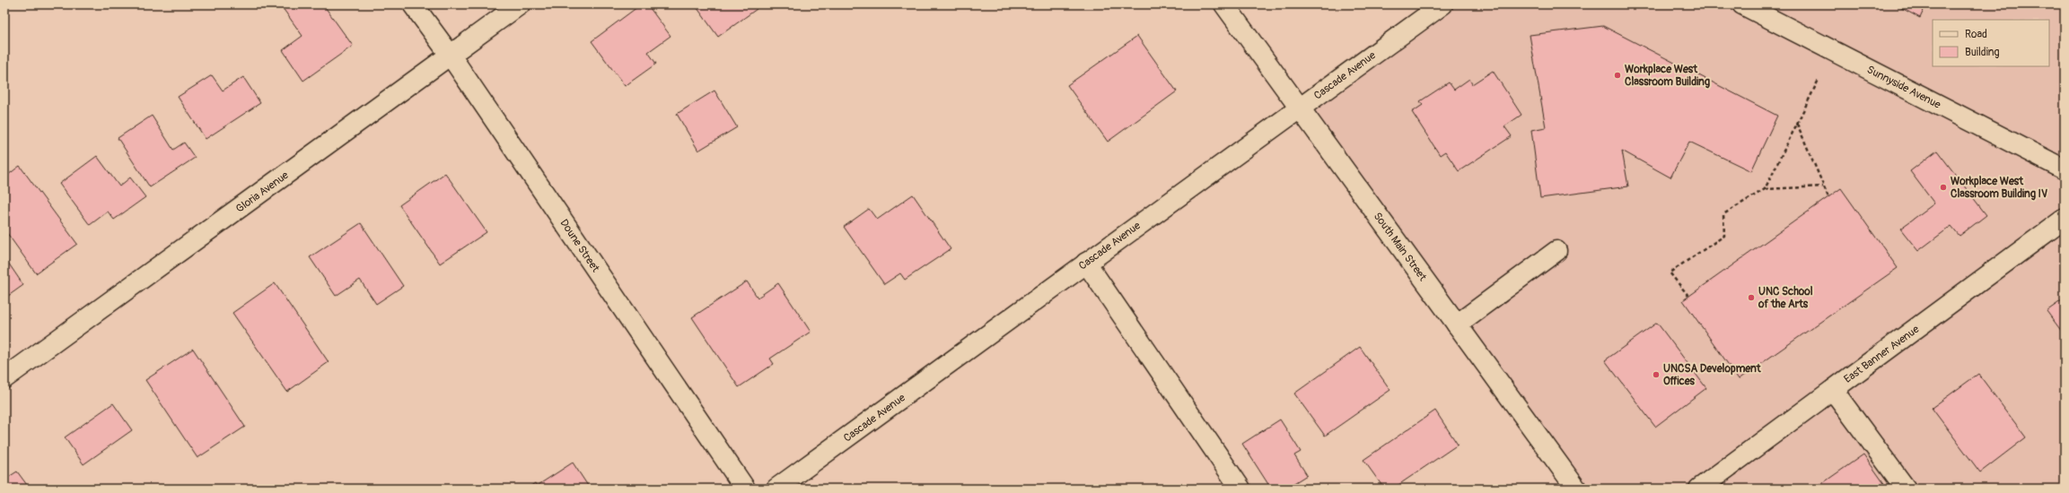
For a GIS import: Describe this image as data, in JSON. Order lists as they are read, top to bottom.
{
  "streets": {
    "street": [
      "Cascade Avenue",
      "Sunnyside Avenue",
      "Gloria Avenue",
      "Doune Street",
      "South Main Street",
      "East Banner Avenue"
    ]
  },
  "crossings": [
    ["Cascade Avenue", "South Main Street"],
    ["Gloria Avenue", "Doune Street"]
  ],
  "places": [
    "Workplace West Classroom Building",
    "Workplace West Classroom Building IV",
    "UNC School of the Arts",
    "UNCSA Development Offices"
  ],
  "legend": ["Road", "Building"]
}
